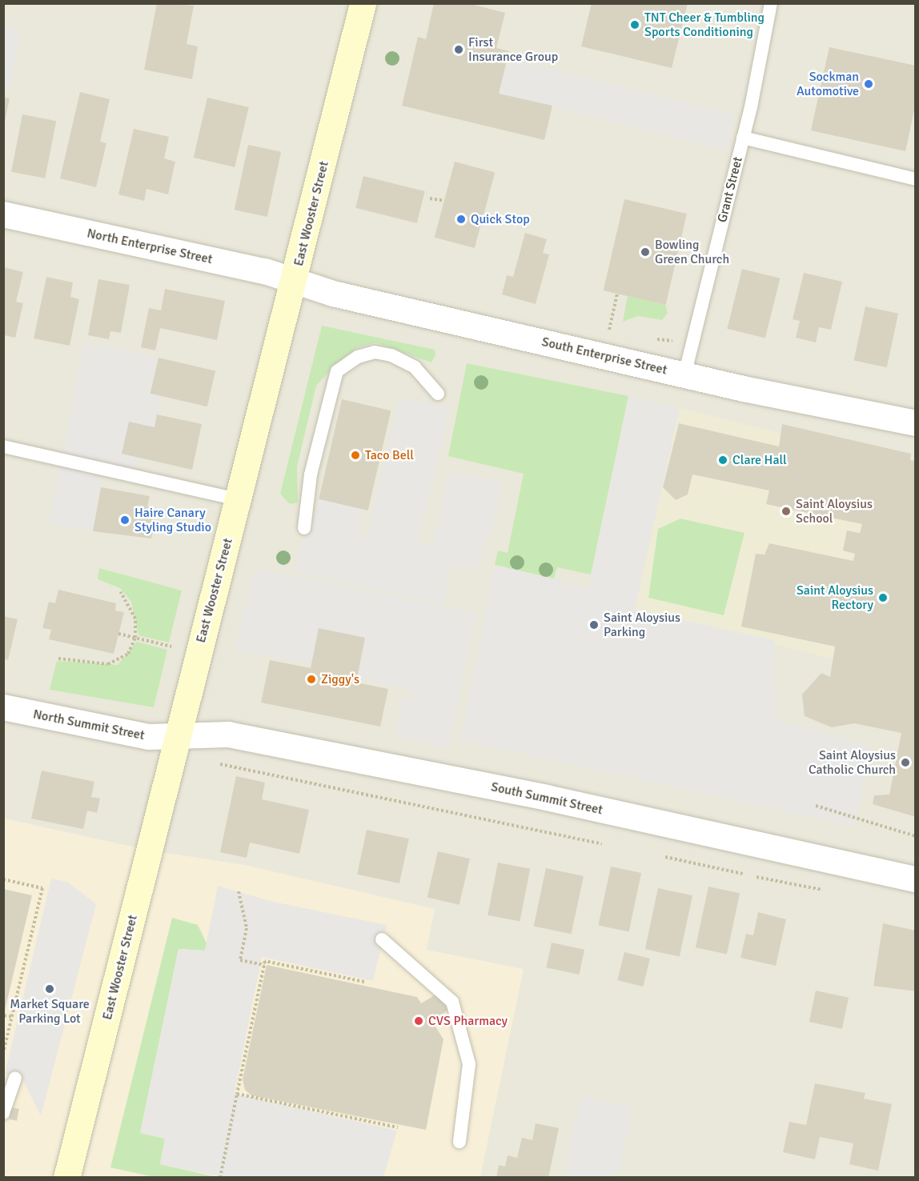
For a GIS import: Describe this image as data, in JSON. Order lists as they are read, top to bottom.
{
  "streets": {
    "main road": ["East Wooster Street"],
    "street": [
      "North Enterprise Street",
      "South Enterprise Street",
      "North Summit Street",
      "South Summit Street"
    ],
    "lane": ["Grant Street"]
  },
  "crossings": [
    ["Grant Street", "South Enterprise Street"],
    ["East Wooster Street", "North Enterprise Street"],
    ["East Wooster Street", "South Enterprise Street"],
    ["East Wooster Street", "North Summit Street"],
    ["East Wooster Street", "South Summit Street"],
    ["North Enterprise Street", "South Enterprise Street"],
    ["North Summit Street", "South Summit Street"]
  ],
  "places": [
    "TNT Cheer & Tumbling Sports Conditioning",
    "First Insurance Group",
    "Sockman Automotive",
    "Quick Stop",
    "Bowling Green Church",
    "Taco Bell",
    "Clare Hall",
    "Saint Aloysius School",
    "Haire Canary Styling Studio",
    "Saint Aloysius Rectory",
    "Saint Aloysius Parking",
    "Ziggy's",
    "Saint Aloysius Catholic Church",
    "Market Square Parking Lot",
    "CVS Pharmacy"
  ]
}
